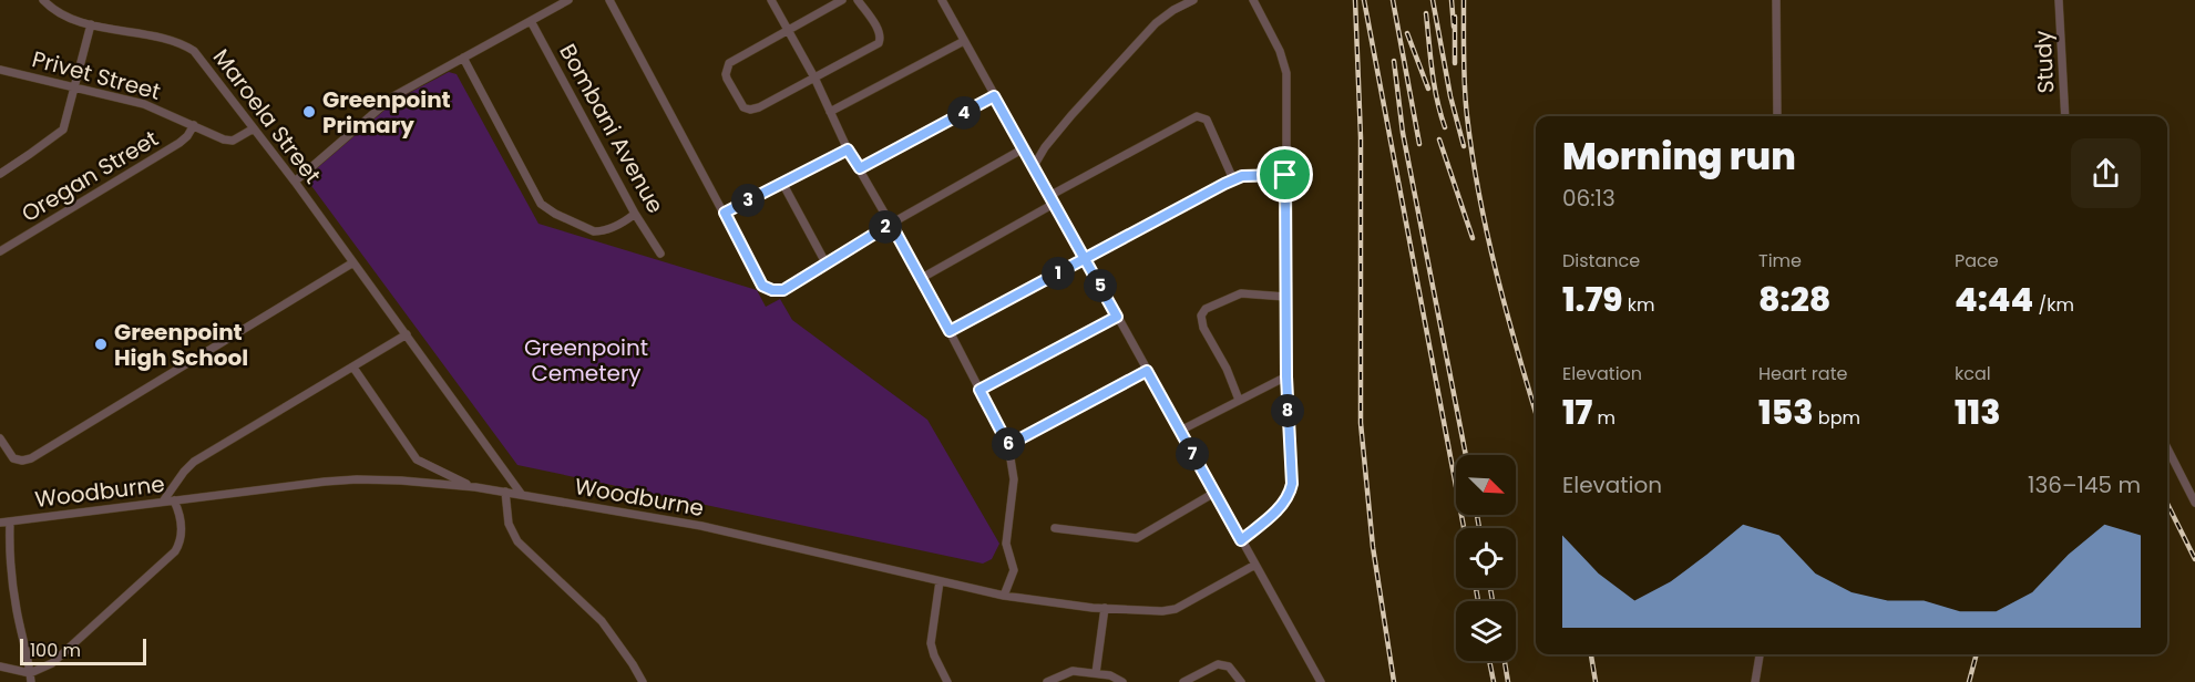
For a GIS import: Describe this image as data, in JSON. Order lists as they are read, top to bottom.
{
  "streets": {
    "street": [
      "Study",
      "Privet Street",
      "Maroela Street",
      "Bombani Avenue",
      "Oregan Street",
      "Woodburne"
    ]
  },
  "crossings": [
    ["Privet Street", "Maroela Street"],
    ["Privet Street", "Oregan Street"],
    ["Maroela Street", "Woodburne"]
  ],
  "parks": ["Greenpoint Cemetery"],
  "places": ["Greenpoint Primary", "Greenpoint High School"],
  "scale_bar": "100 m",
  "north": "bottom right",
  "page": {
    "pins": [
      "4",
      "3",
      "2",
      "1",
      "5",
      "8",
      "6",
      "7"
    ],
    "heading": ["Morning run", "06:13"],
    "stats": [
      ["Distance", "1.79 km"],
      ["Time", "8:28"],
      ["Pace", "4:44 /km"],
      ["Elevation", "17 m"],
      ["Heart rate", "153 bpm"],
      ["kcal", "113"]
    ],
    "chart": ["Elevation", "136–145 m"],
    "scale": "100 m"
  }
}
